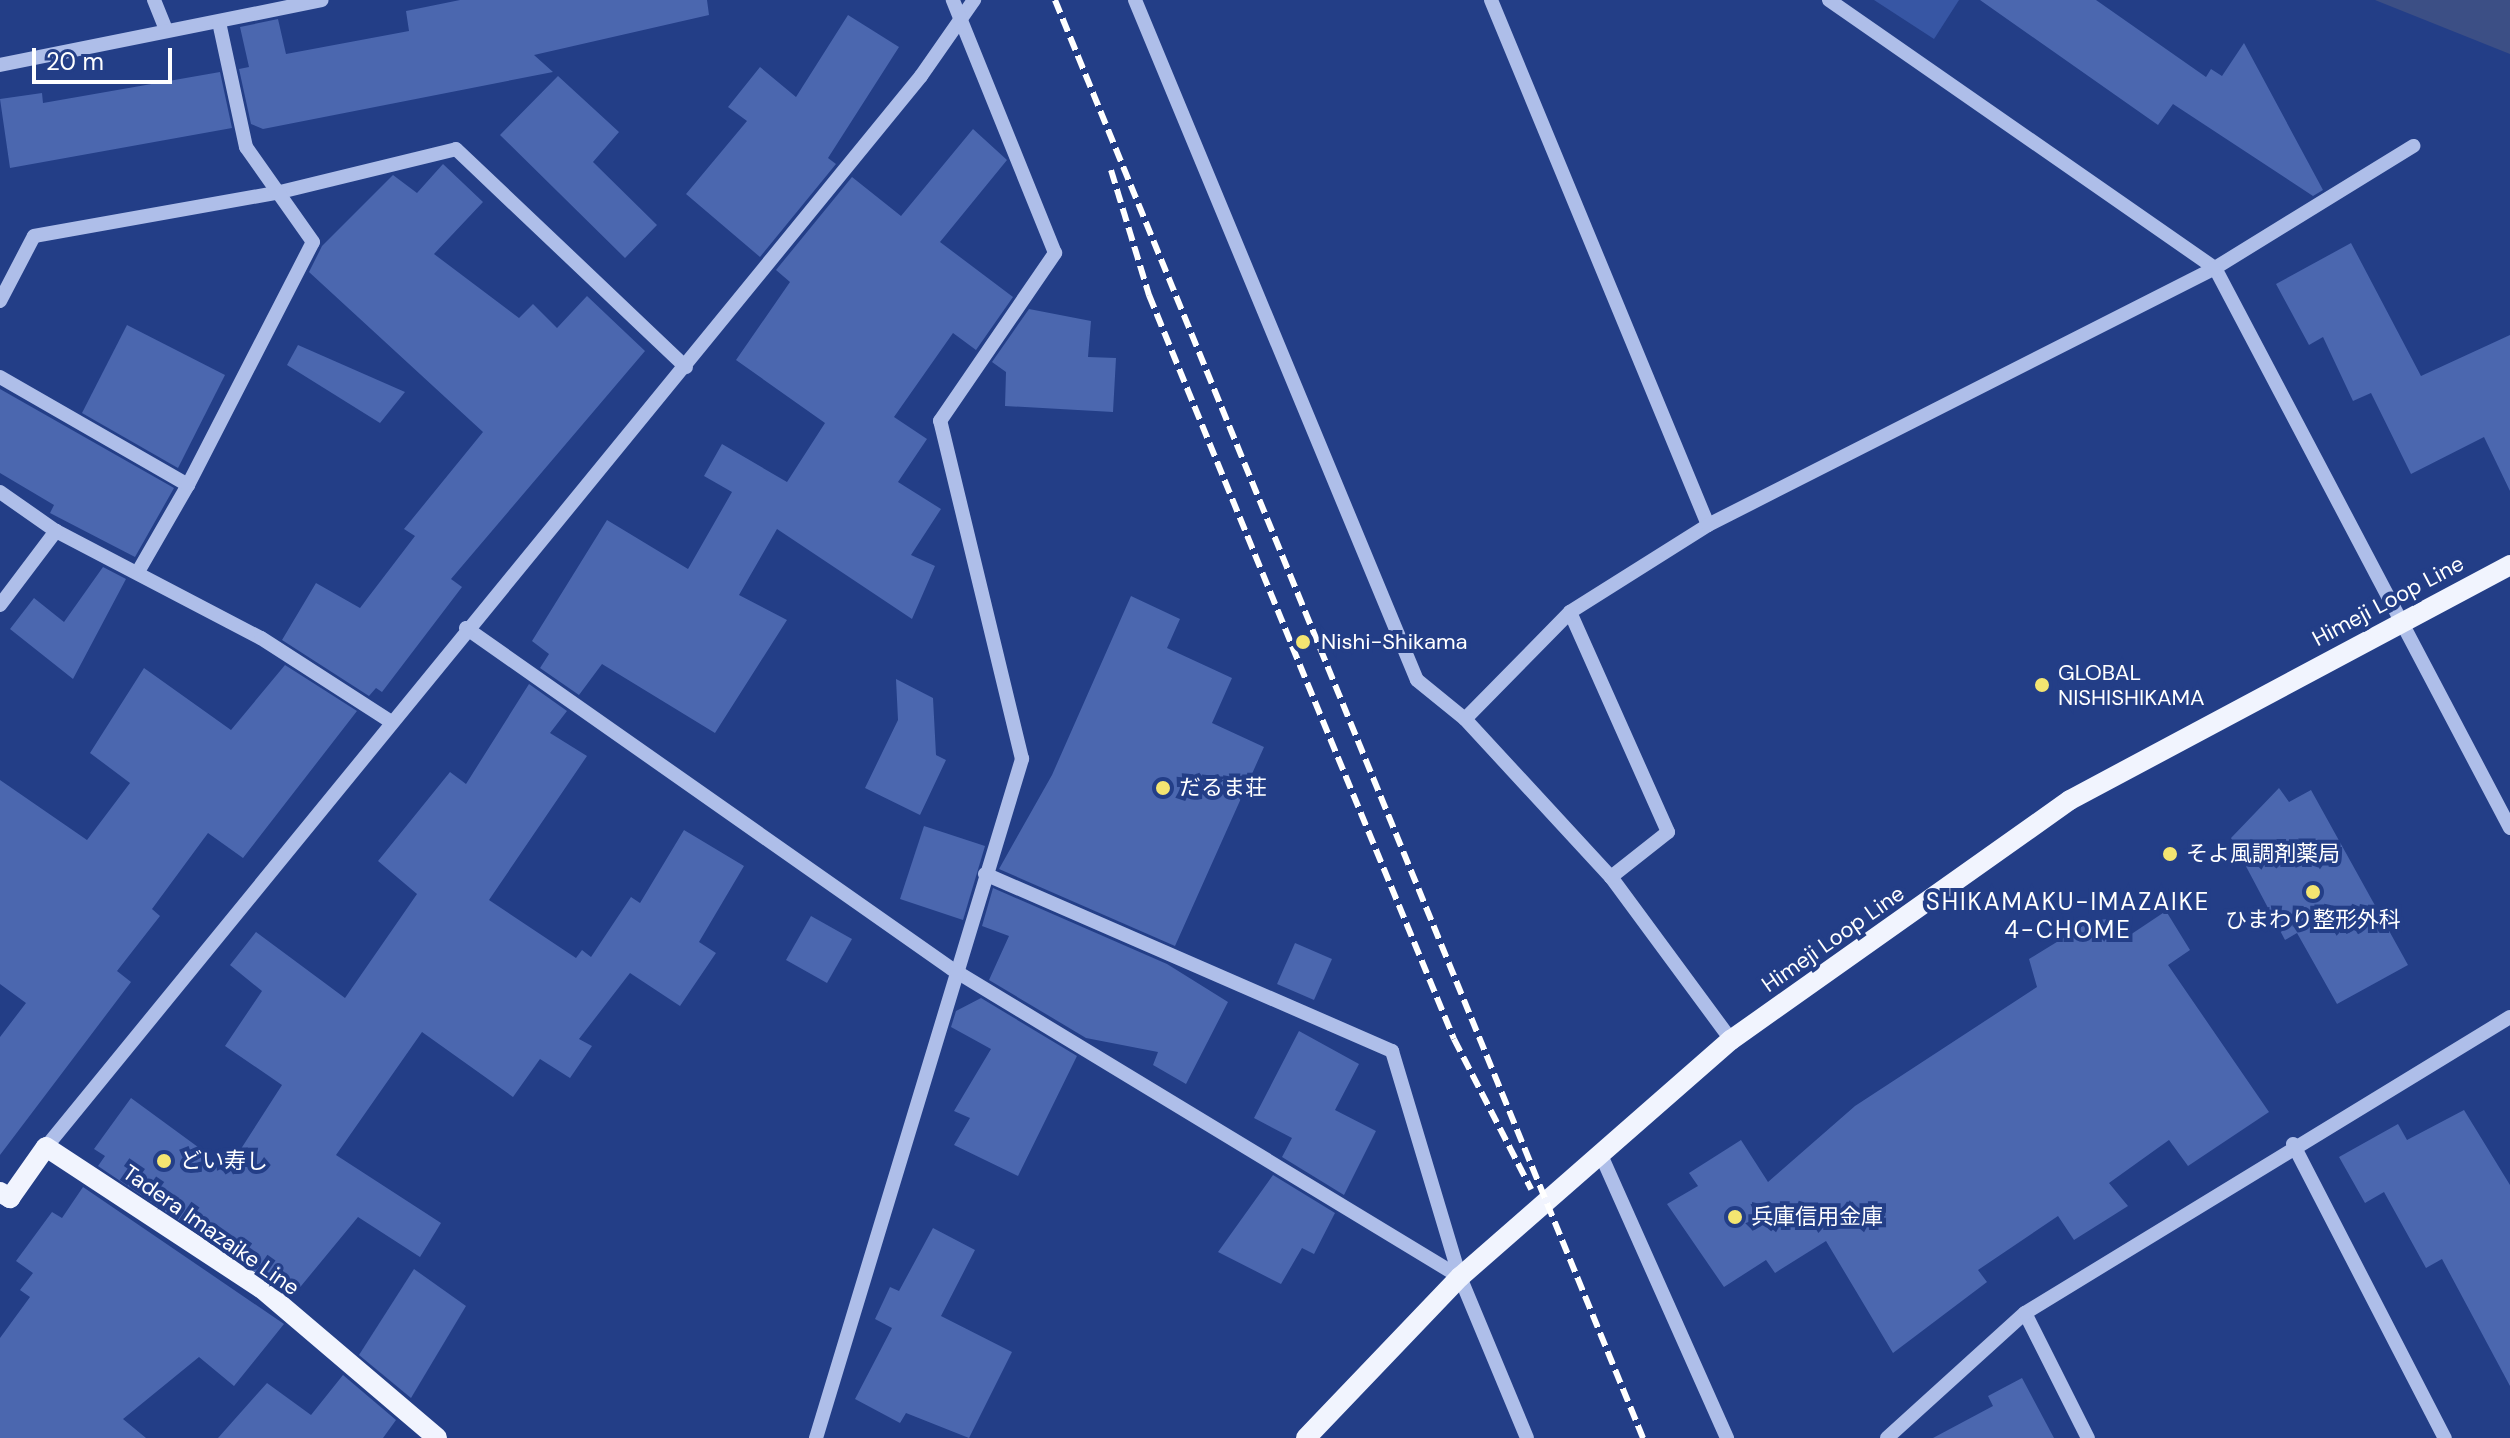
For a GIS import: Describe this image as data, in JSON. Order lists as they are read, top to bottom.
{
  "streets": {
    "main road": ["Himeji Loop Line", "Tadera Imazaike Line"]
  },
  "districts": ["SHIKAMAKU-IMAZAIKE 4-CHOME"],
  "places": [
    "Nishi-Shikama",
    "GLOBAL NISHISHIKAMA",
    "だるま荘",
    "そよ風調剤薬局",
    "ひまわり整形外科",
    "どい寿し",
    "兵庫信用金庫"
  ],
  "scale_bar": "20 m"
}
